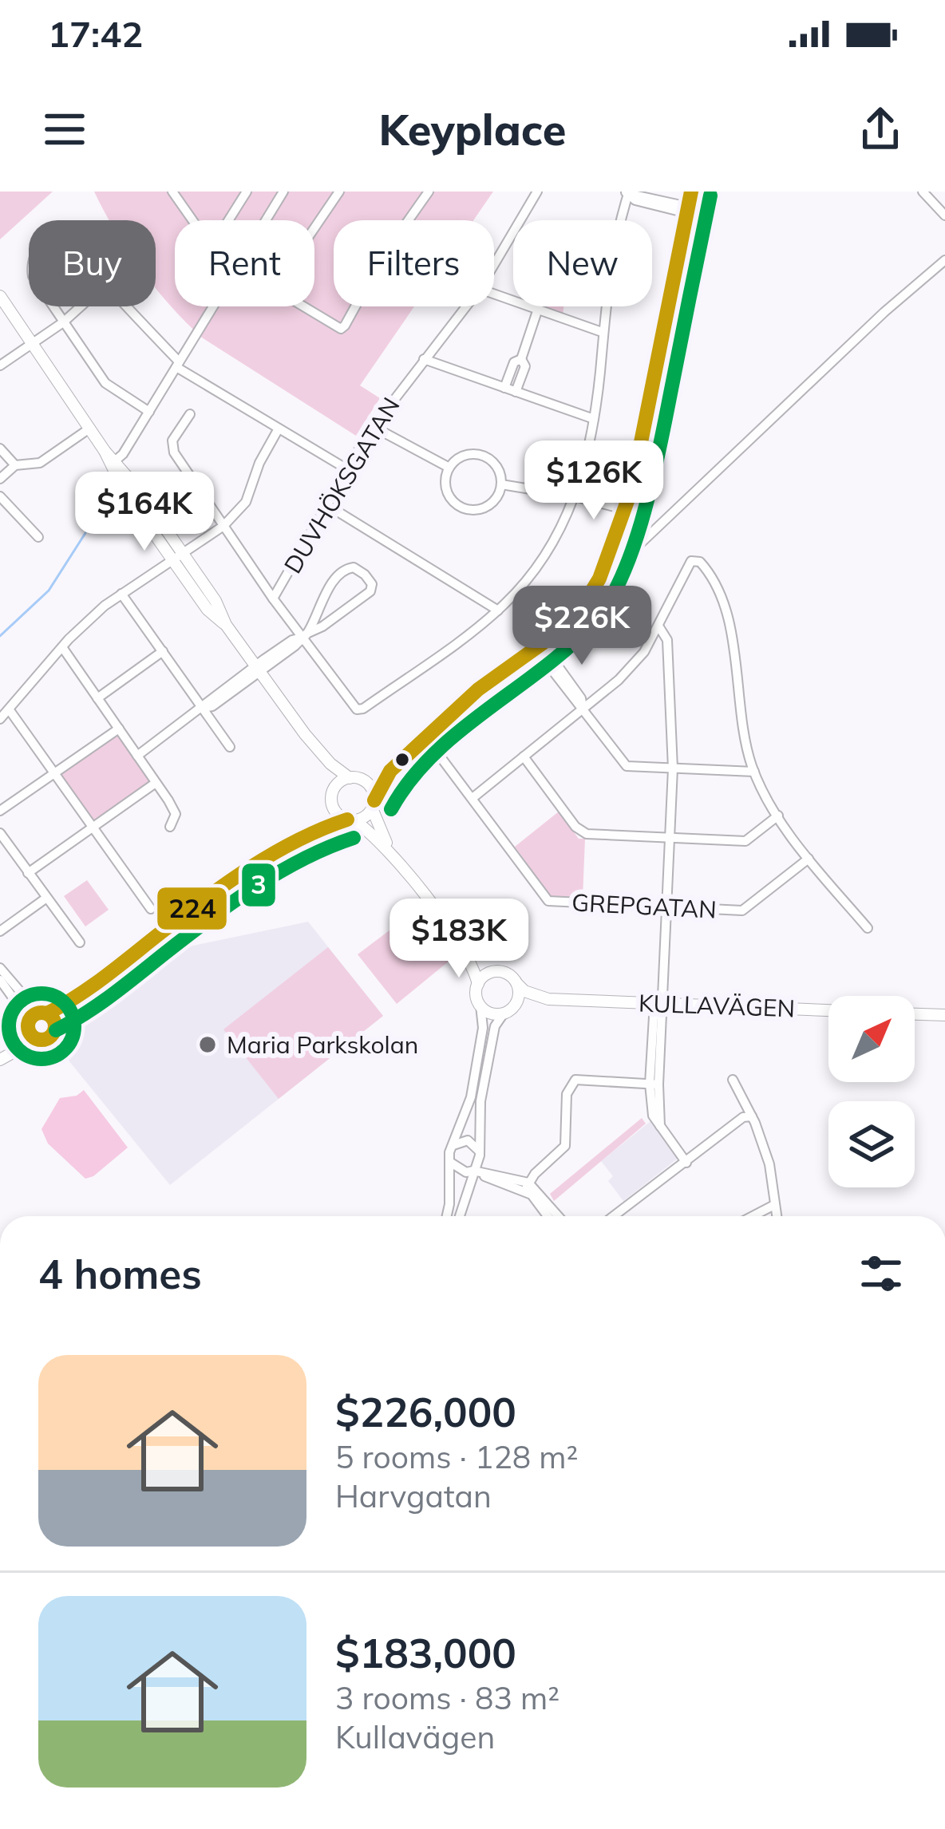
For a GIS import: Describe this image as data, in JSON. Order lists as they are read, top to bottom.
{
  "streets": {
    "street": ["DUVHÖKSGATAN", "GREPGATAN", "KULLAVÄGEN"]
  },
  "places": ["Maria Parkskolan"],
  "lines": ["transit line 224", "transit line 3"],
  "north": "top right",
  "page": {
    "status": "17:42",
    "header": "Keyplace",
    "chip": [
      "Buy",
      "Rent",
      "Filters",
      "New"
    ],
    "price": [
      "$126K",
      "$164K",
      "$226K",
      "$183K"
    ],
    "heading": "4 homes",
    "list": [
      {
        "name": "$226,000",
        "note": "5 rooms · 128 m² · Harvgatan"
      },
      {
        "name": "$183,000",
        "note": "3 rooms · 83 m² · Kullavägen"
      }
    ]
  }
}
